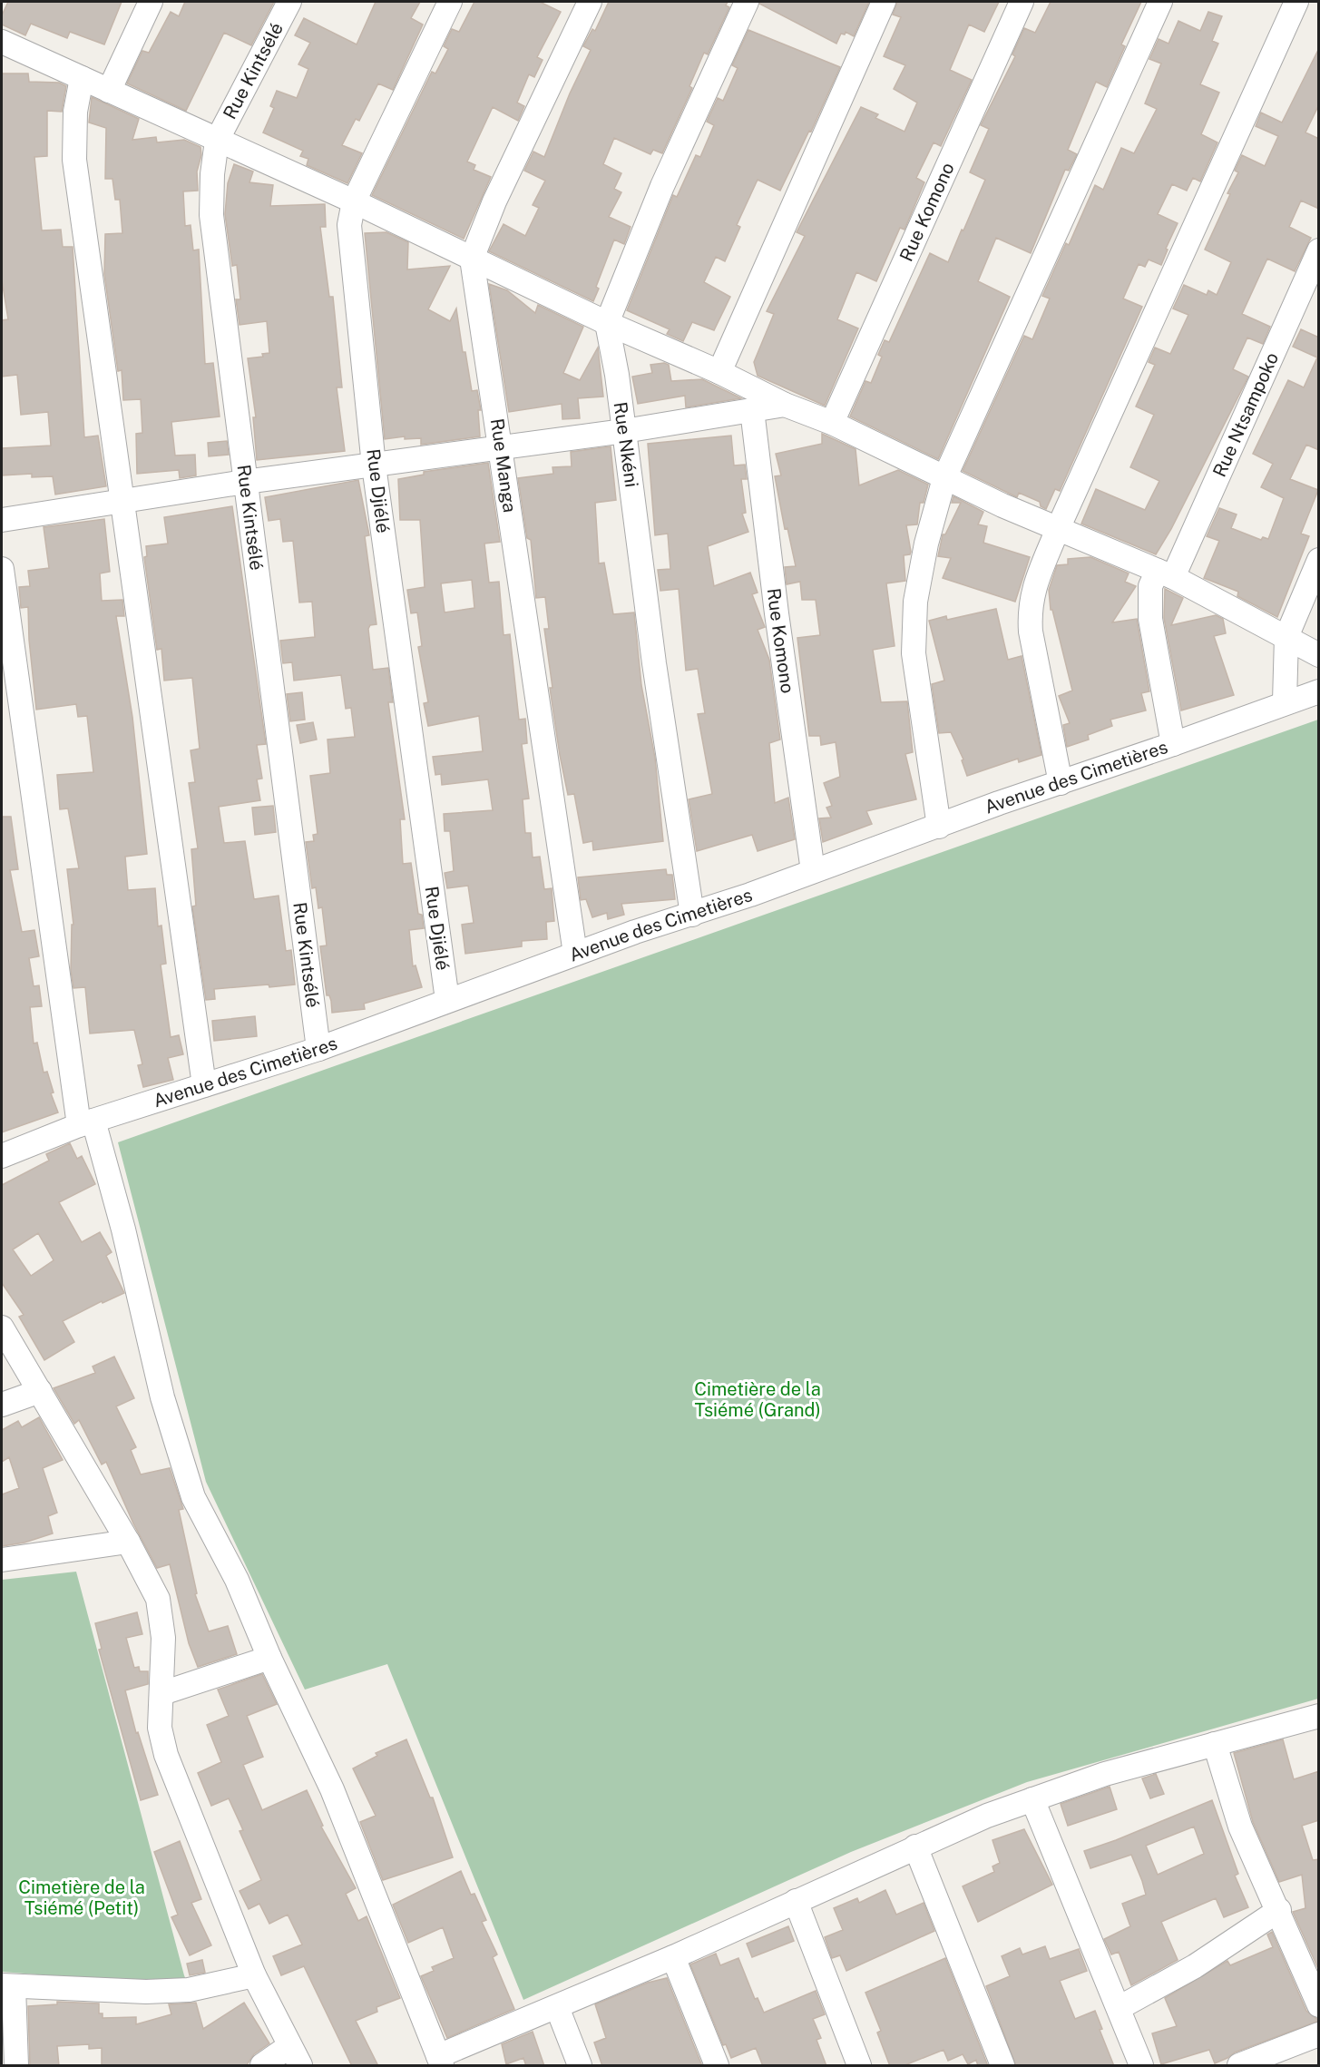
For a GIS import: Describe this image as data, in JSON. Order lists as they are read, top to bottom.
{
  "streets": {
    "street": [
      "Rue Kintsélé",
      "Rue Komono",
      "Rue Ntsampoko",
      "Rue Nkéni",
      "Rue Manga",
      "Rue Djiélé",
      "Avenue des Cimetières"
    ]
  },
  "crossings": [
    ["Rue Kintsélé", "Avenue des Cimetières"],
    ["Rue Komono", "Avenue des Cimetières"],
    ["Rue Ntsampoko", "Avenue des Cimetières"],
    ["Rue Nkéni", "Avenue des Cimetières"],
    ["Rue Manga", "Avenue des Cimetières"],
    ["Rue Djiélé", "Avenue des Cimetières"]
  ],
  "parks": ["Cimetière de la Tsiémé (Grand)", "Cimetière de la Tsiémé (Petit)"]
}
